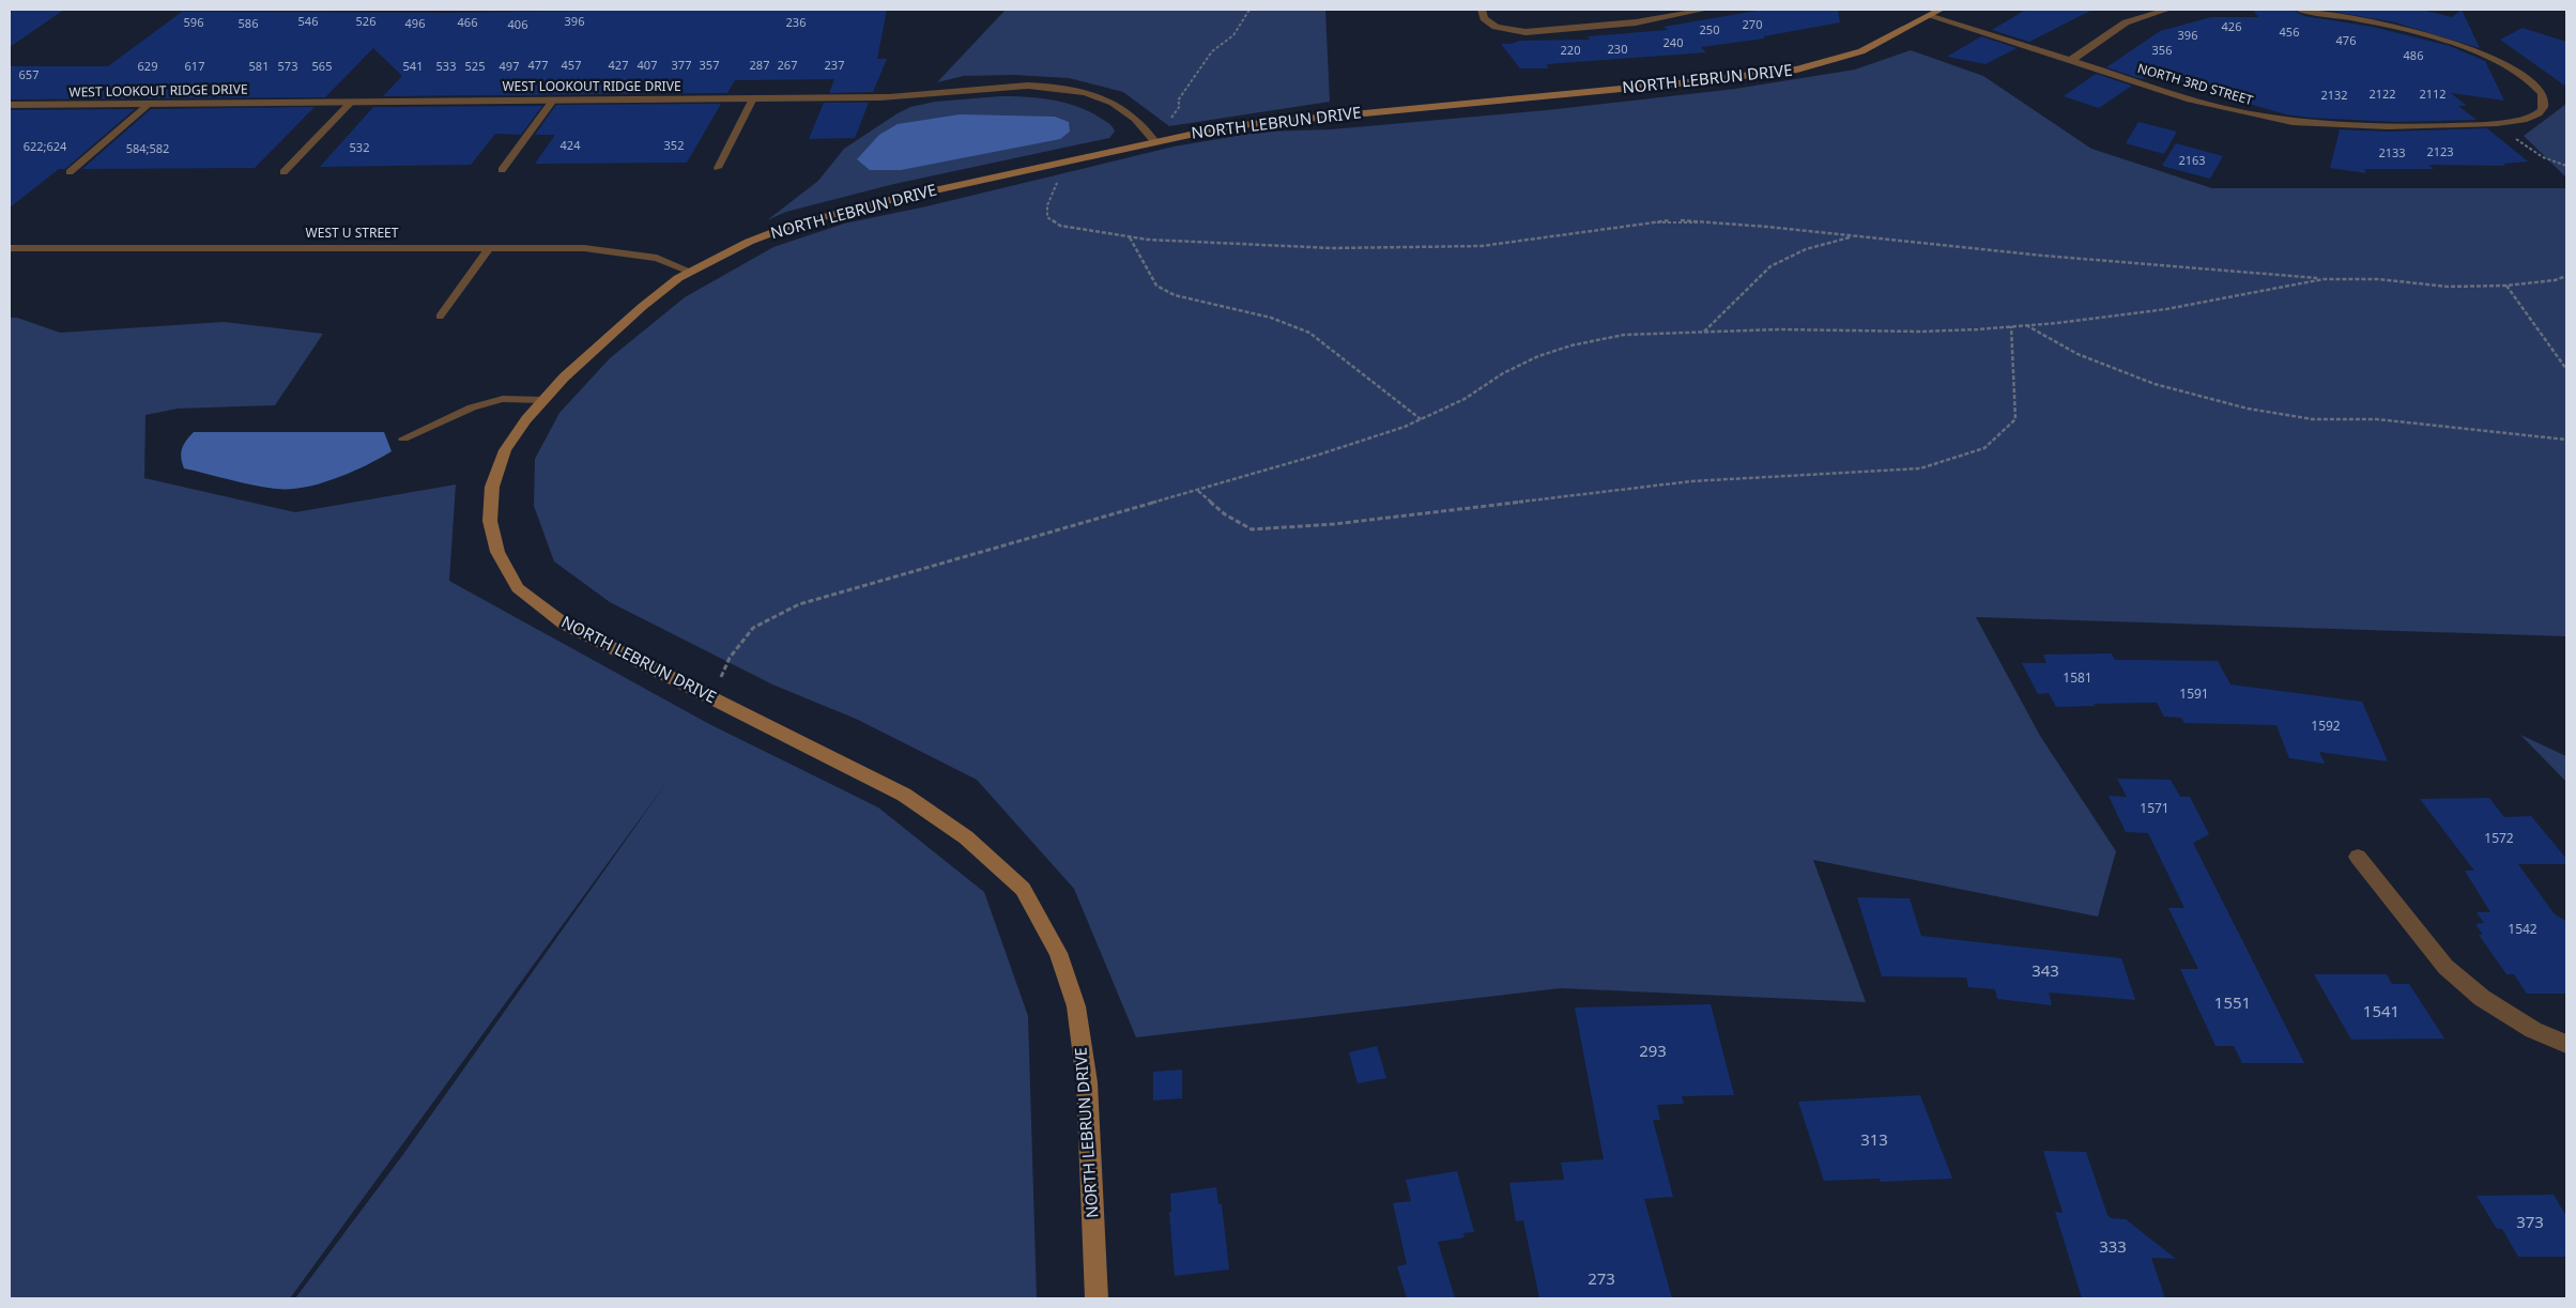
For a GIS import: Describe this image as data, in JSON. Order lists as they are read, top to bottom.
{
  "streets": {
    "street": [
      "NORTH LEBRUN DRIVE",
      "NORTH 3RD STREET",
      "WEST LOOKOUT RIDGE DRIVE",
      "WEST U STREET"
    ]
  },
  "crossings": [
    ["NORTH LEBRUN DRIVE", "NORTH 3RD STREET"],
    ["NORTH LEBRUN DRIVE", "WEST LOOKOUT RIDGE DRIVE"],
    ["NORTH LEBRUN DRIVE", "WEST U STREET"]
  ],
  "house_numbers": [
    "546",
    "526",
    "396",
    "596",
    "466",
    "236",
    "586",
    "496",
    "406",
    "270",
    "426",
    "250",
    "456",
    "396",
    "476",
    "240",
    "230",
    "220",
    "356",
    "486",
    "477",
    "457",
    "427",
    "407",
    "377",
    "357",
    "287",
    "267",
    "237",
    "629",
    "617",
    "581",
    "573",
    "565",
    "541",
    "533",
    "525",
    "497",
    "657",
    "2122",
    "2112",
    "2132",
    "424",
    "352",
    "622;624",
    "532",
    "584;582",
    "2123",
    "2133",
    "2163",
    "1581",
    "1591",
    "1592",
    "1571",
    "1572",
    "1542",
    "343",
    "1551",
    "1541",
    "293",
    "313",
    "373",
    "333",
    "273"
  ]
}
